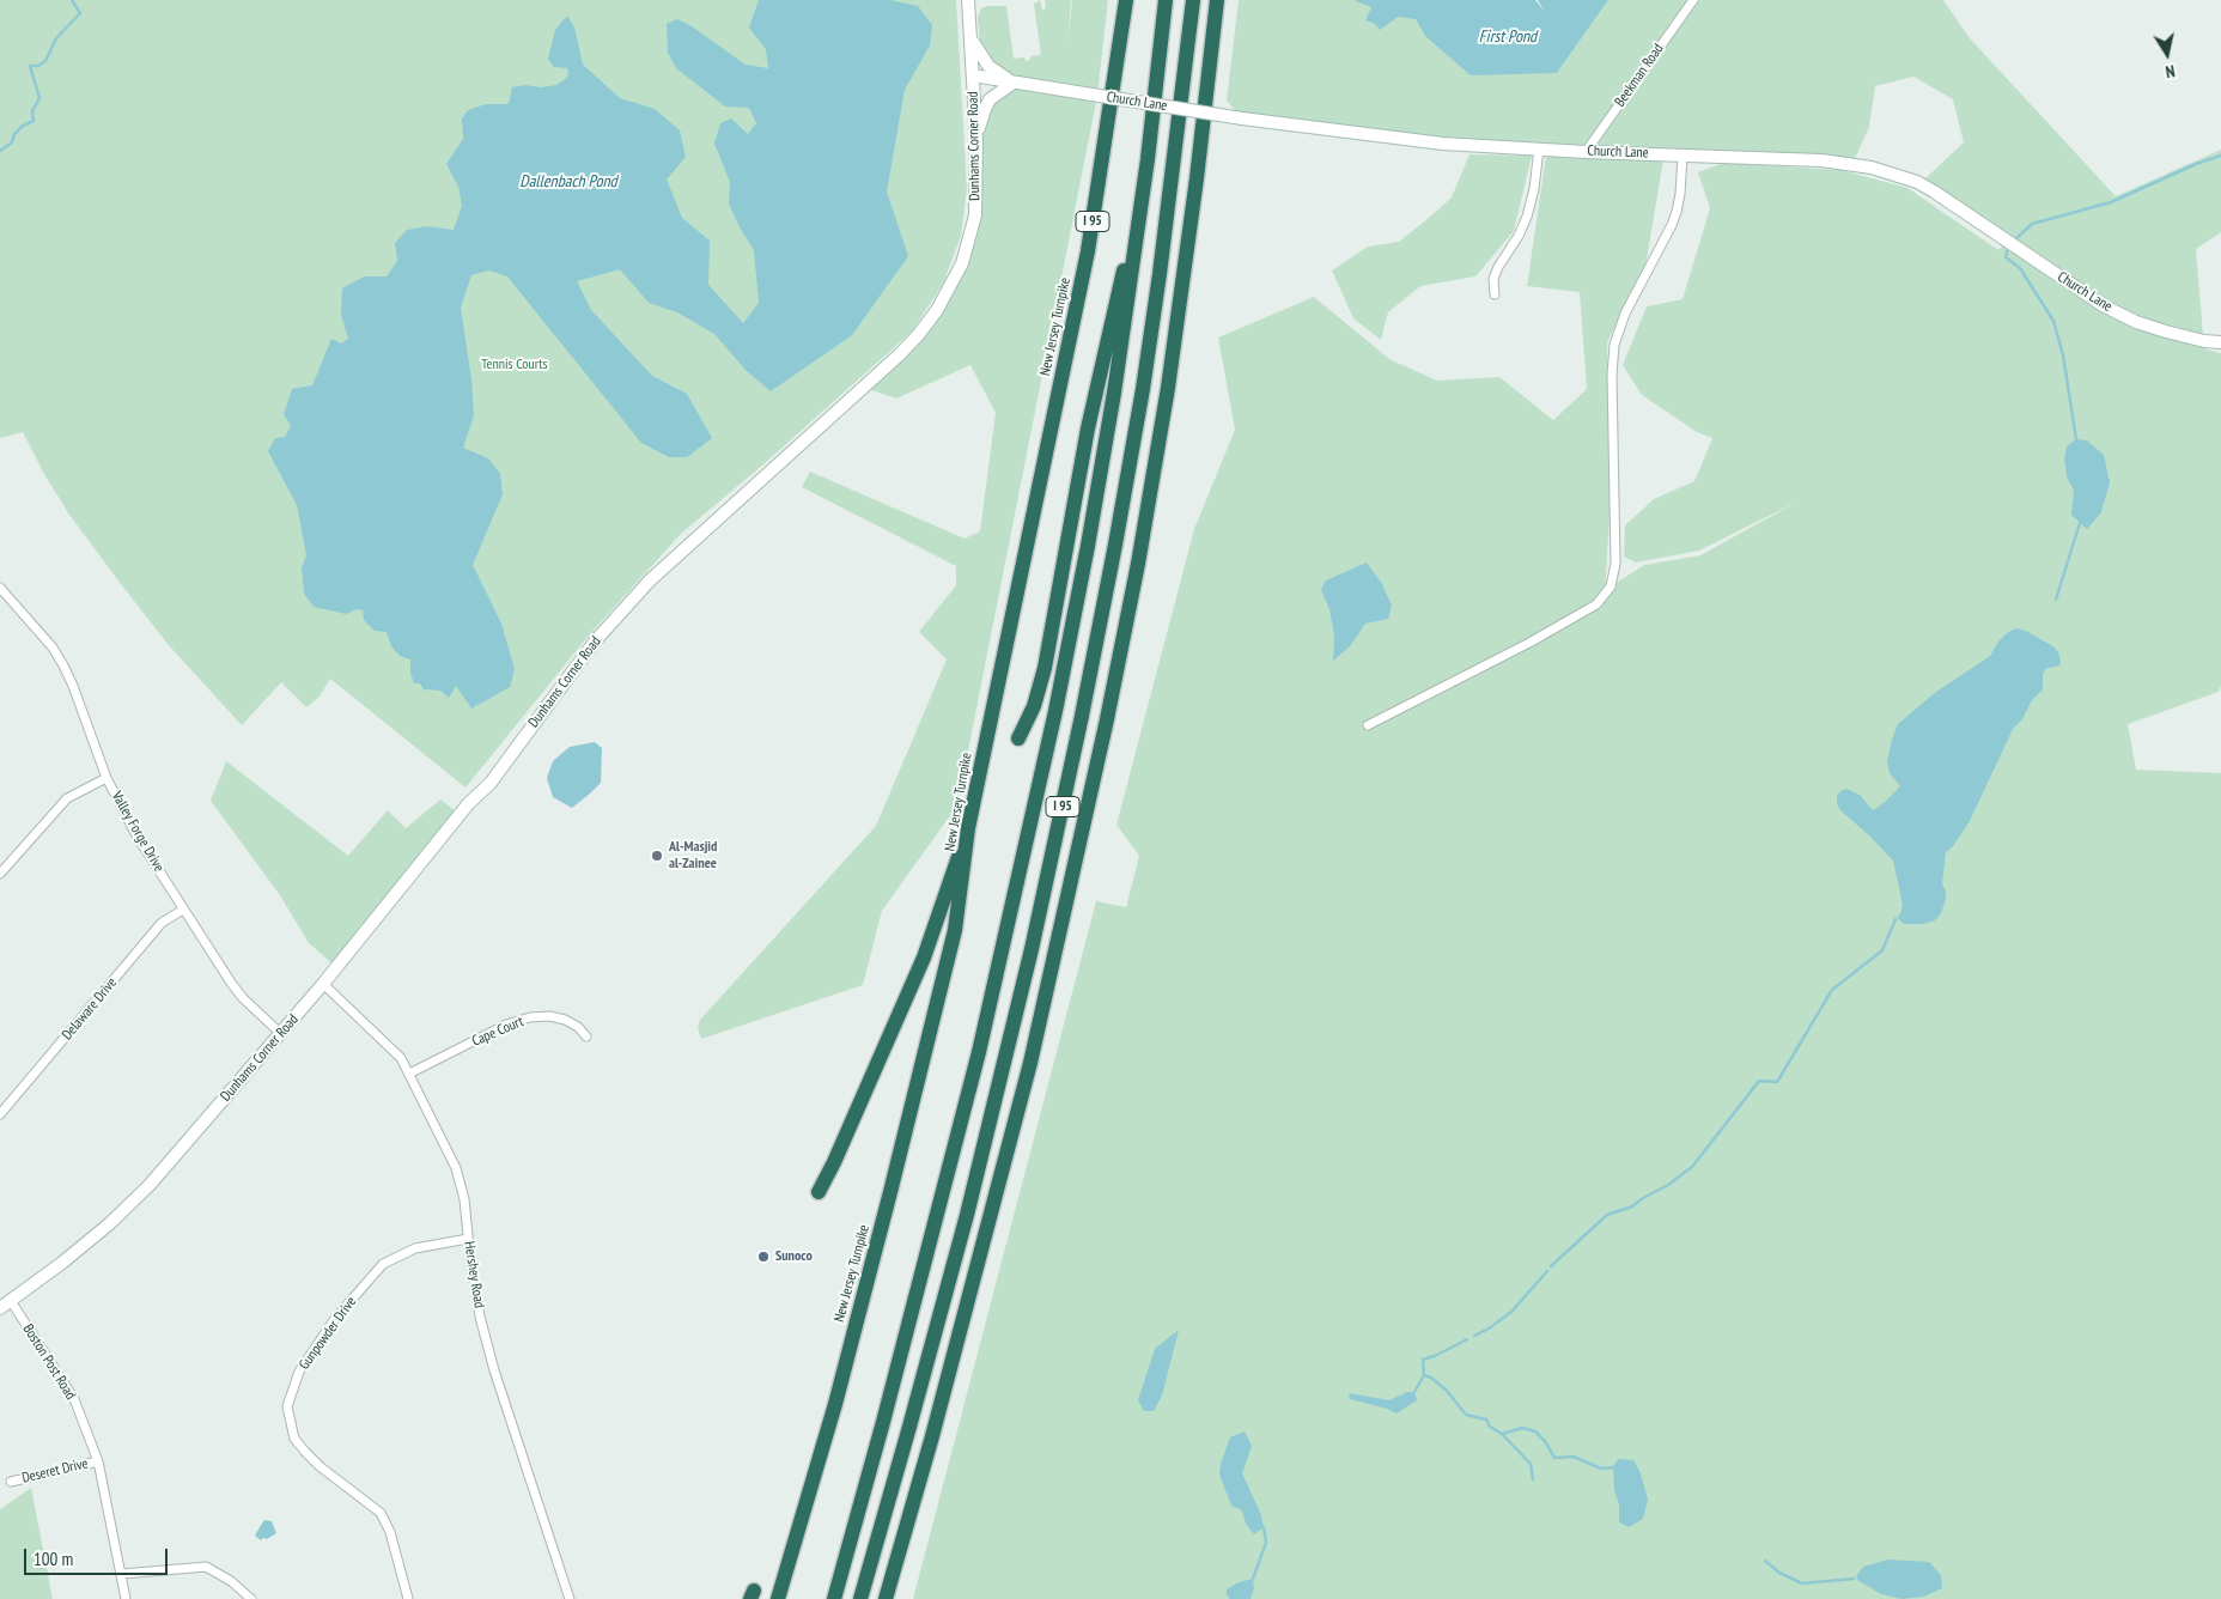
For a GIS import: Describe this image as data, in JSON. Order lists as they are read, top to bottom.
{
  "streets": {
    "highway": ["I 95", "New Jersey Turnpike"],
    "street": [
      "Beekman Road",
      "Church Lane",
      "Dunhams Corner Road",
      "Valley Forge Drive",
      "Delaware Drive",
      "Cape Court",
      "Hershey Road",
      "Gunpowder Drive",
      "Boston Post Road",
      "Deseret Drive"
    ]
  },
  "crossings": [
    ["Beekman Road", "Church Lane"],
    ["Church Lane", "Dunhams Corner Road"],
    ["Dunhams Corner Road", "Valley Forge Drive"],
    ["Dunhams Corner Road", "Hershey Road"],
    ["Dunhams Corner Road", "Boston Post Road"],
    ["Valley Forge Drive", "Delaware Drive"],
    ["Cape Court", "Hershey Road"],
    ["Hershey Road", "Gunpowder Drive"],
    ["Boston Post Road", "Deseret Drive"]
  ],
  "water": ["First Pond", "Dallenbach Pond"],
  "parks": ["Tennis Courts"],
  "places": ["Al-Masjid al-Zainee", "Sunoco"],
  "scale_bar": "100 m",
  "north": "bottom"
}
